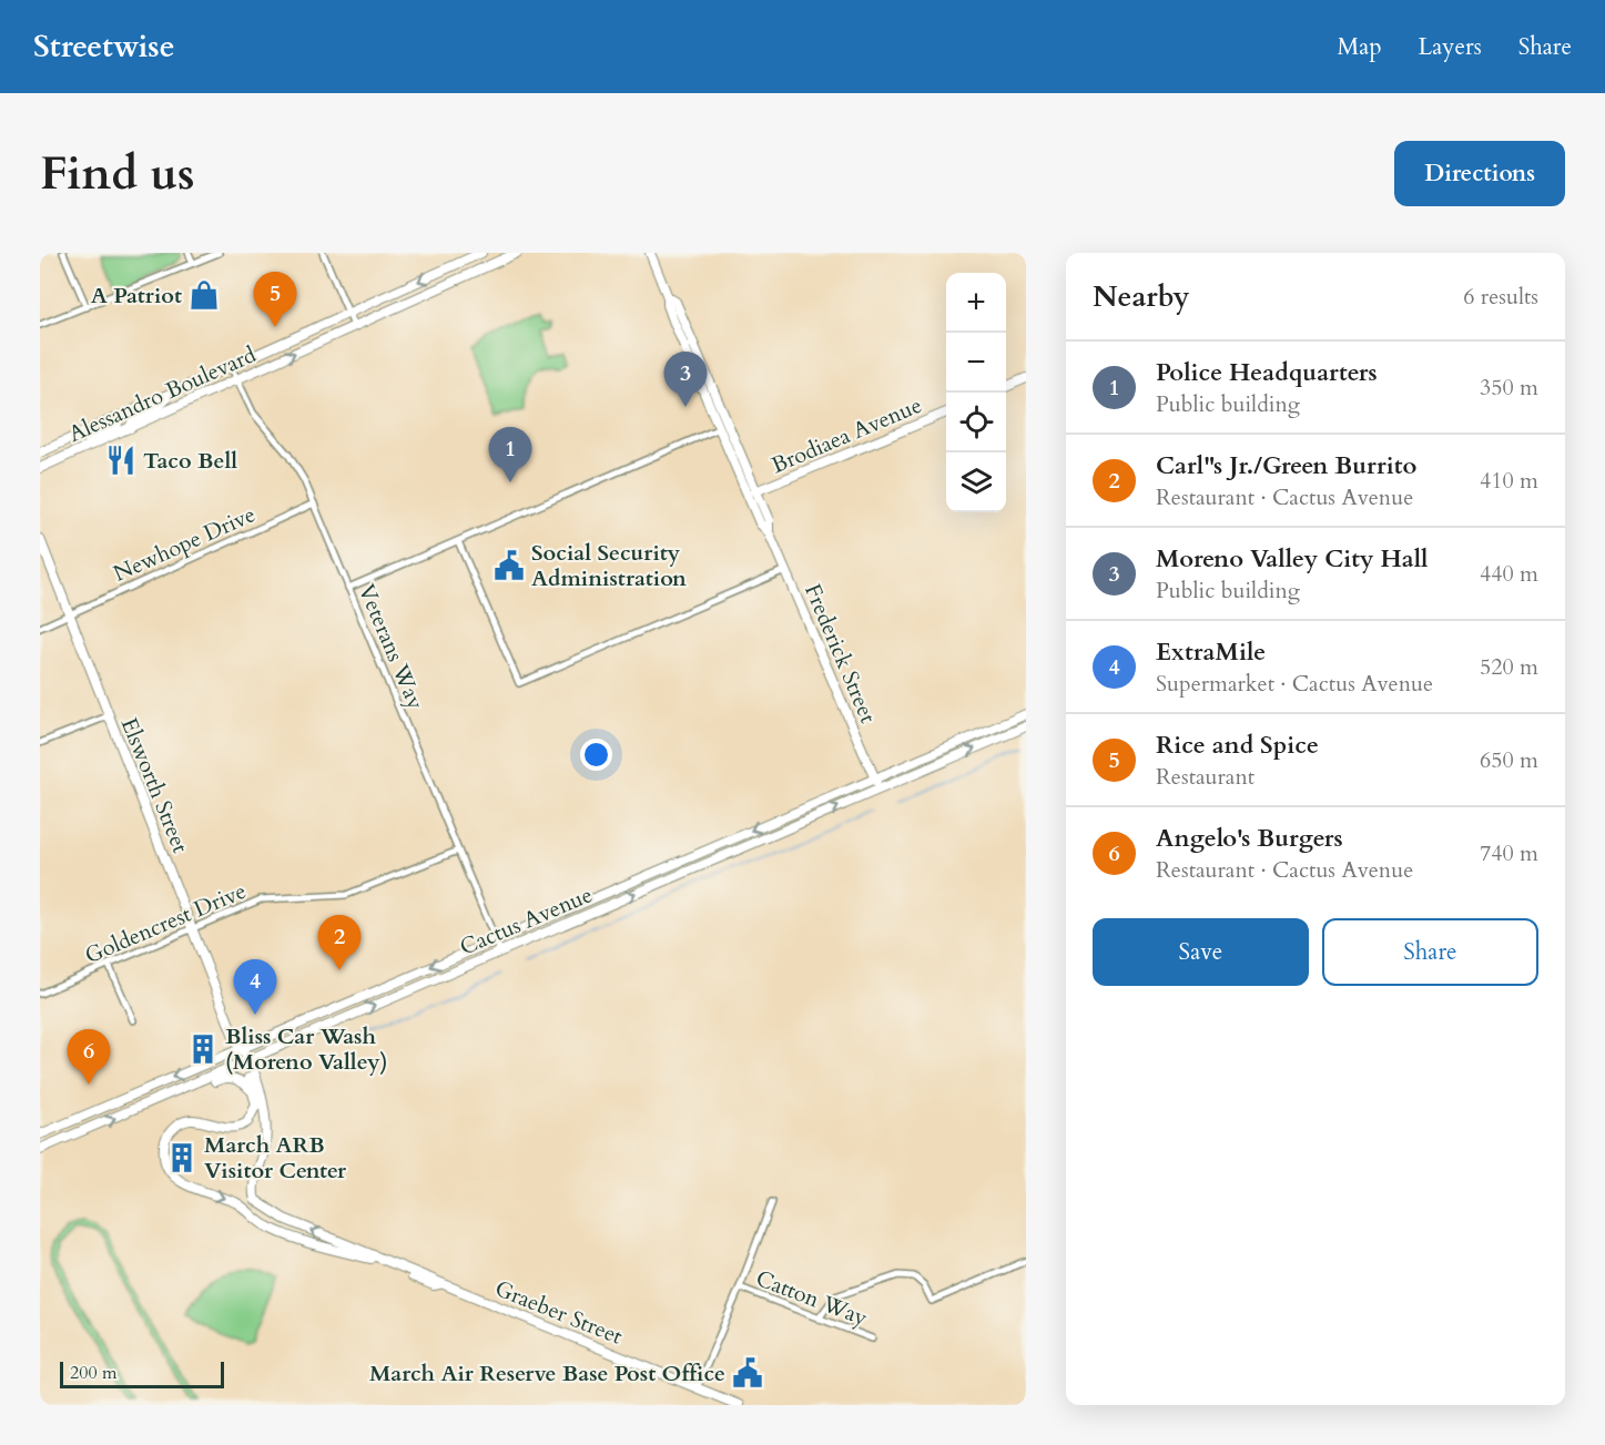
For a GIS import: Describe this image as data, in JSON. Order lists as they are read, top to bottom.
{
  "streets": {
    "main road": [
      "Alessandro Boulevard",
      "Brodiaea Avenue",
      "Frederick Street",
      "Elsworth Street",
      "Cactus Avenue",
      "Graeber Street"
    ],
    "street": [
      "Newhope Drive",
      "Veterans Way",
      "Goldencrest Drive",
      "Catton Way"
    ]
  },
  "crossings": [
    ["Alessandro Boulevard", "Veterans Way"],
    ["Brodiaea Avenue", "Frederick Street"],
    ["Newhope Drive", "Veterans Way"],
    ["Newhope Drive", "Elsworth Street"],
    ["Veterans Way", "Cactus Avenue"],
    ["Veterans Way", "Goldencrest Drive"],
    ["Frederick Street", "Cactus Avenue"],
    ["Elsworth Street", "Cactus Avenue"],
    ["Elsworth Street", "Goldencrest Drive"],
    ["Elsworth Street", "Graeber Street"],
    ["Cactus Avenue", "Graeber Street"]
  ],
  "places": {
    "shop": ["A Patriot"],
    "restaurant": ["Taco Bell"],
    "public building": ["Social Security Administration", "March Air Reserve Base Post Office"],
    "building": ["Bliss Car Wash (Moreno Valley)", "March ARB Visitor Center"]
  },
  "scale_bar": "200 m",
  "page": {
    "header": "Streetwise",
    "nav": ["Map", "Layers", "Share"],
    "buttons": [
      "Directions",
      ["Save", "Share"]
    ],
    "title": "Find us",
    "heading": ["Nearby", "6 results"],
    "pins": [
      "5",
      "3",
      "1",
      "2",
      "4",
      "6"
    ],
    "map_buttons": ["+", "−"],
    "list": [
      {
        "mark": "1",
        "name": "Police Headquarters",
        "note": "Public building",
        "value": "350 m"
      },
      {
        "mark": "2",
        "name": "Carl''s Jr./Green Burrito",
        "note": "Restaurant · Cactus Avenue",
        "value": "410 m"
      },
      {
        "mark": "3",
        "name": "Moreno Valley City Hall",
        "note": "Public building",
        "value": "440 m"
      },
      {
        "mark": "4",
        "name": "ExtraMile",
        "note": "Supermarket · Cactus Avenue",
        "value": "520 m"
      },
      {
        "mark": "5",
        "name": "Rice and Spice",
        "note": "Restaurant",
        "value": "650 m"
      },
      {
        "mark": "6",
        "name": "Angelo's Burgers",
        "note": "Restaurant · Cactus Avenue",
        "value": "740 m"
      }
    ],
    "scale": "200 m"
  }
}
